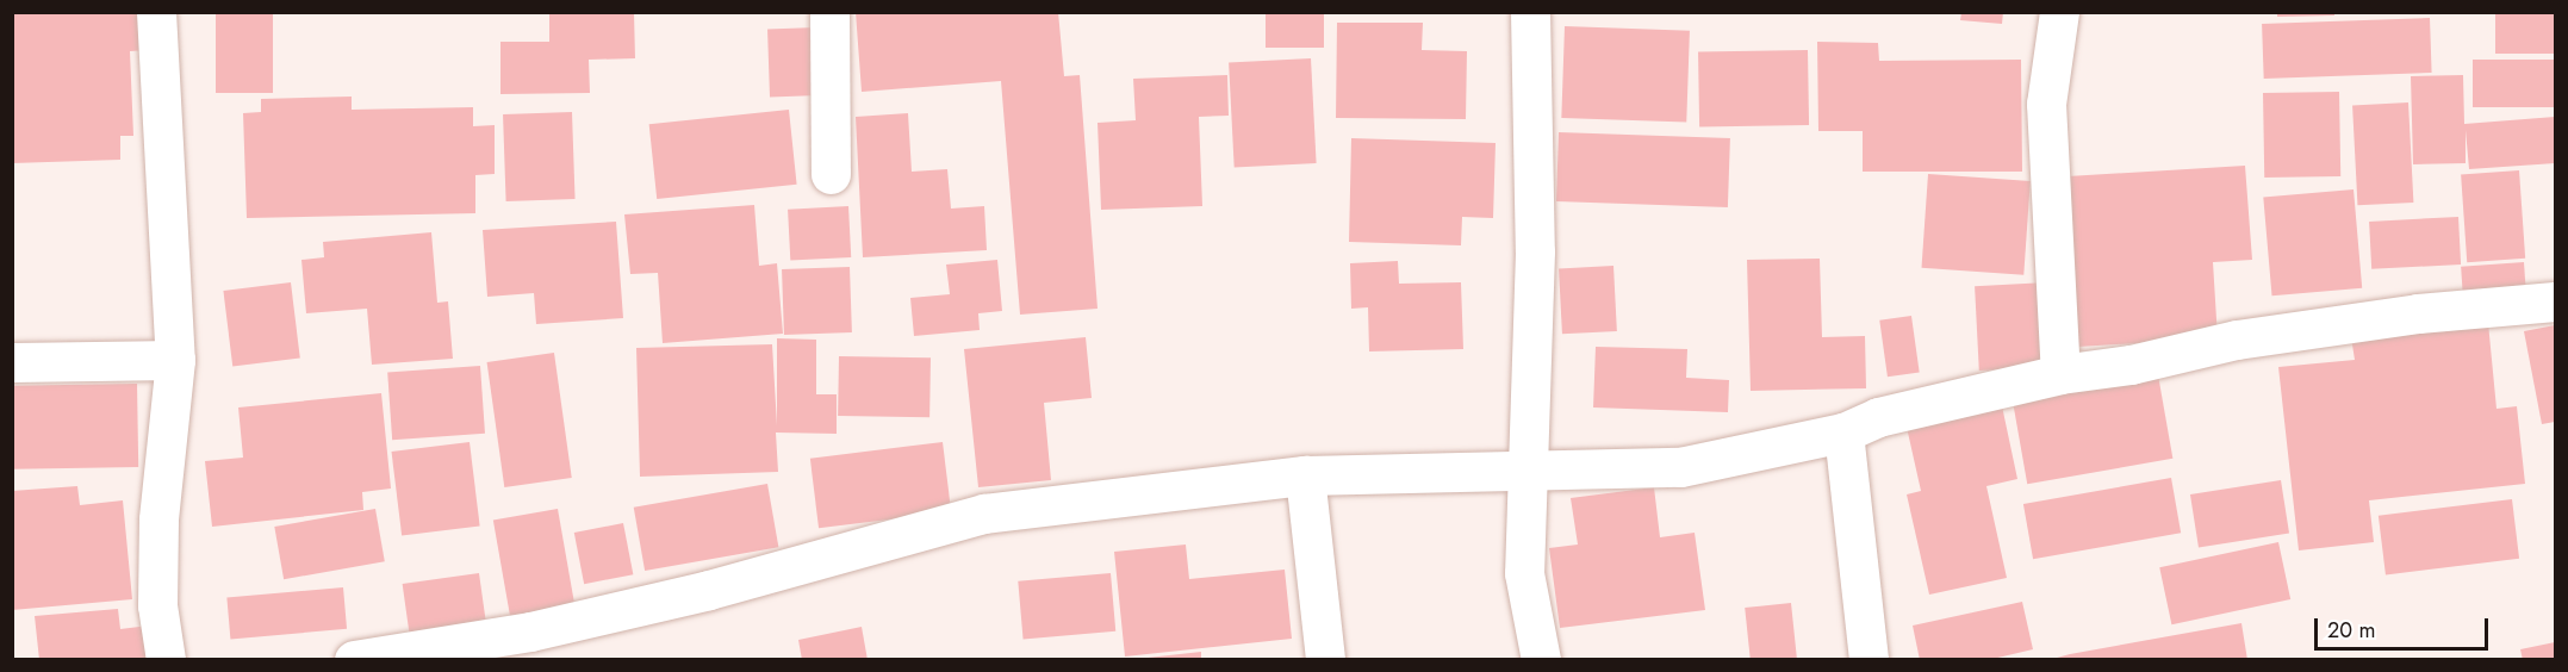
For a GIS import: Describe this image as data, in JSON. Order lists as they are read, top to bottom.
{
  "scale_bar": "20 m"
}
